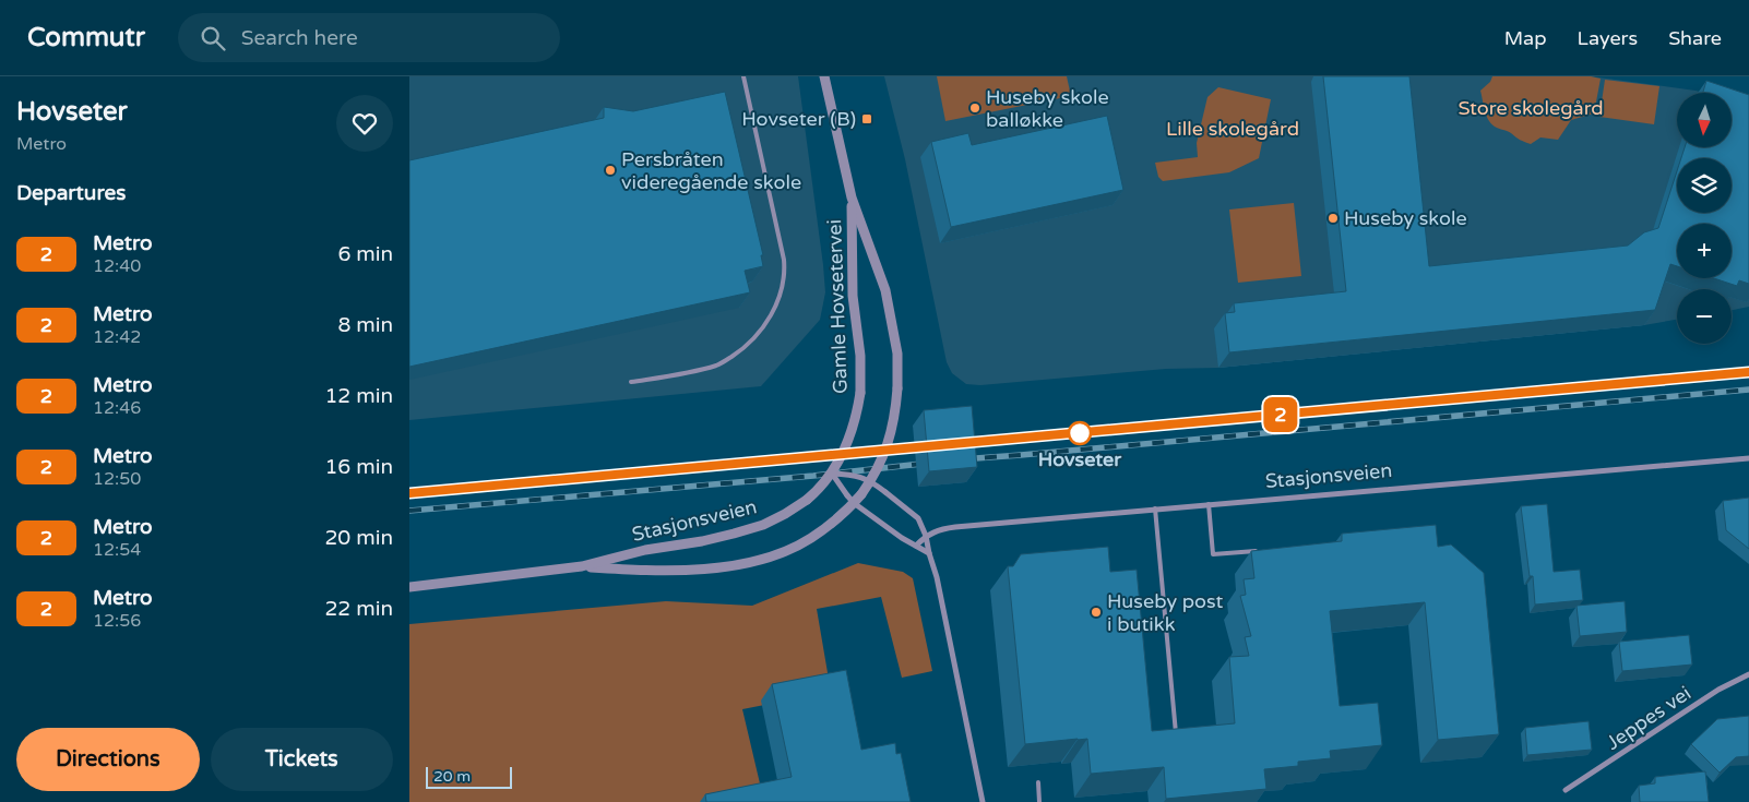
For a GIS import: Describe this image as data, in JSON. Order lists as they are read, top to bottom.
{
  "streets": {
    "street": ["Gamle Hovsetervei", "Stasjonsveien", "Jeppes vei"]
  },
  "crossings": [
    ["Gamle Hovsetervei", "Stasjonsveien"]
  ],
  "parks": ["Store skolegård", "Lille skolegård"],
  "places": {
    "other": [
      "Huseby skole balløkke",
      "Persbråten videregående skole",
      "Huseby skole",
      "Hovseter",
      "Huseby post i butikk"
    ],
    "transit": ["Hovseter (B)"]
  },
  "lines": ["metro line 2"],
  "scale_bar": "20 m",
  "north": "bottom",
  "page": {
    "header": "Commutr",
    "search": "Search here",
    "nav": ["Map", "Layers", "Share"],
    "heading": [
      ["Hovseter", "Metro"],
      "Departures"
    ],
    "on_map": "2",
    "map_buttons": ["+", "−"],
    "list": [
      {
        "mark": "2",
        "name": "Metro",
        "note": "12:40",
        "value": "6 min"
      },
      {
        "mark": "2",
        "name": "Metro",
        "note": "12:42",
        "value": "8 min"
      },
      {
        "mark": "2",
        "name": "Metro",
        "note": "12:46",
        "value": "12 min"
      },
      {
        "mark": "2",
        "name": "Metro",
        "note": "12:50",
        "value": "16 min"
      },
      {
        "mark": "2",
        "name": "Metro",
        "note": "12:54",
        "value": "20 min"
      },
      {
        "mark": "2",
        "name": "Metro",
        "note": "12:56",
        "value": "22 min"
      }
    ],
    "buttons": ["Directions", "Tickets"],
    "scale": "20 m"
  }
}
